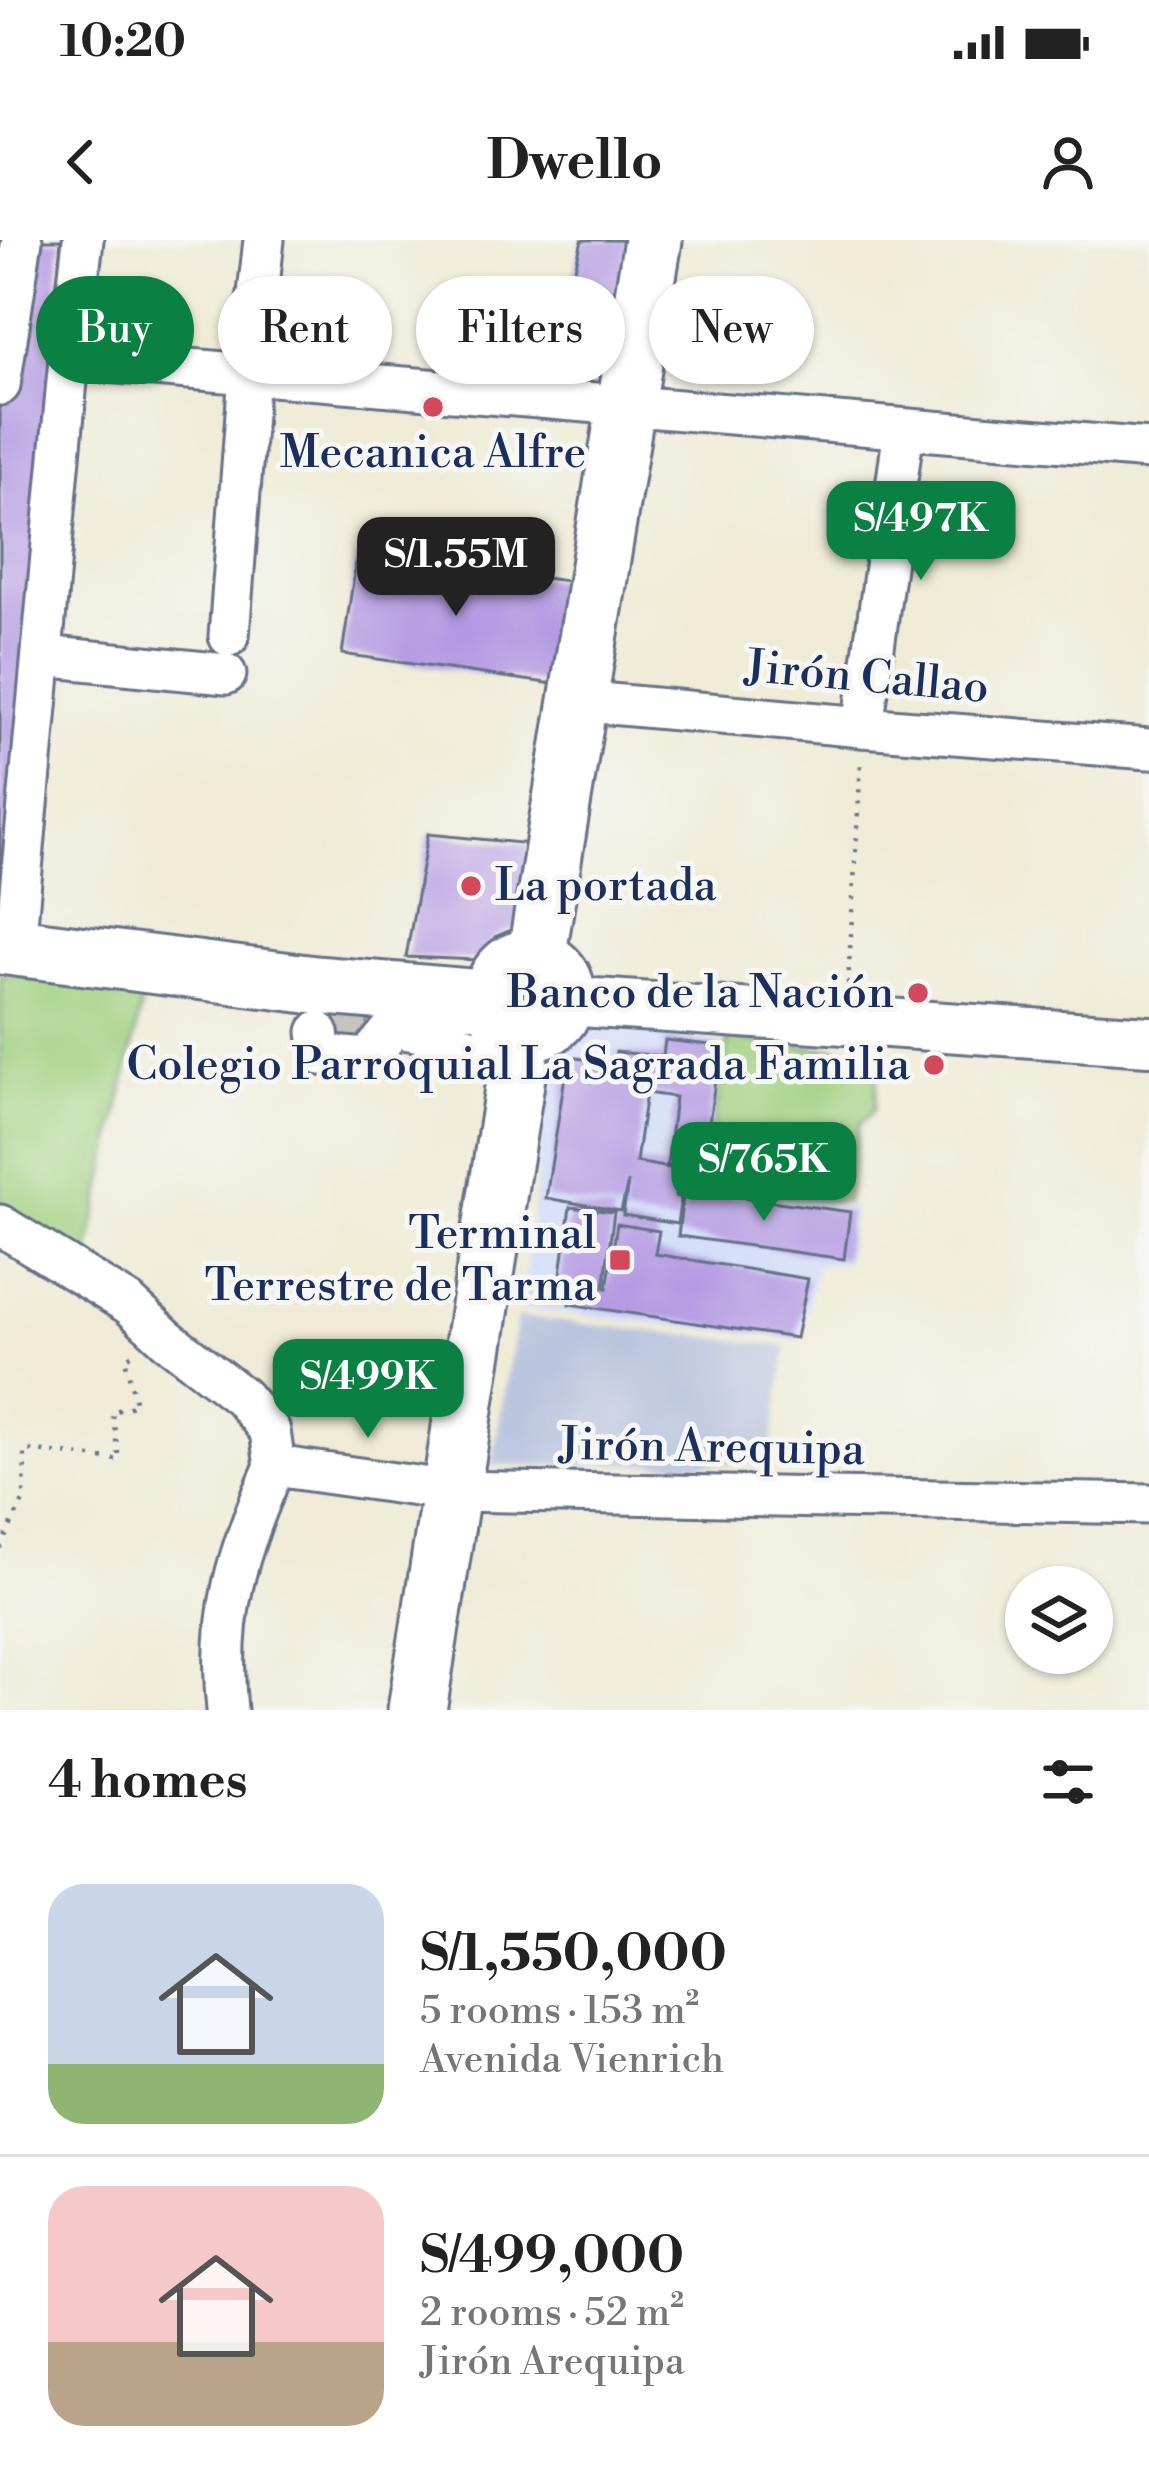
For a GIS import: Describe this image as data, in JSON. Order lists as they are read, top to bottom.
{
  "streets": {
    "street": ["Jirón Callao", "Jirón Arequipa"]
  },
  "places": {
    "other": [
      "Mecanica Alfre",
      "La portada",
      "Banco de la Nación",
      "Colegio Parroquial La Sagrada Familia"
    ],
    "transit": ["Terminal Terrestre de Tarma"]
  },
  "page": {
    "status": "10:20",
    "header": "Dwello",
    "chip": [
      "Buy",
      "Rent",
      "Filters",
      "New"
    ],
    "price": [
      "S/497K",
      "S/1.55M",
      "S/765K",
      "S/499K"
    ],
    "heading": "4 homes",
    "list": [
      {
        "name": "S/1,550,000",
        "note": "5 rooms · 153 m² · Avenida Vienrich"
      },
      {
        "name": "S/499,000",
        "note": "2 rooms · 52 m² · Jirón Arequipa"
      }
    ]
  }
}
